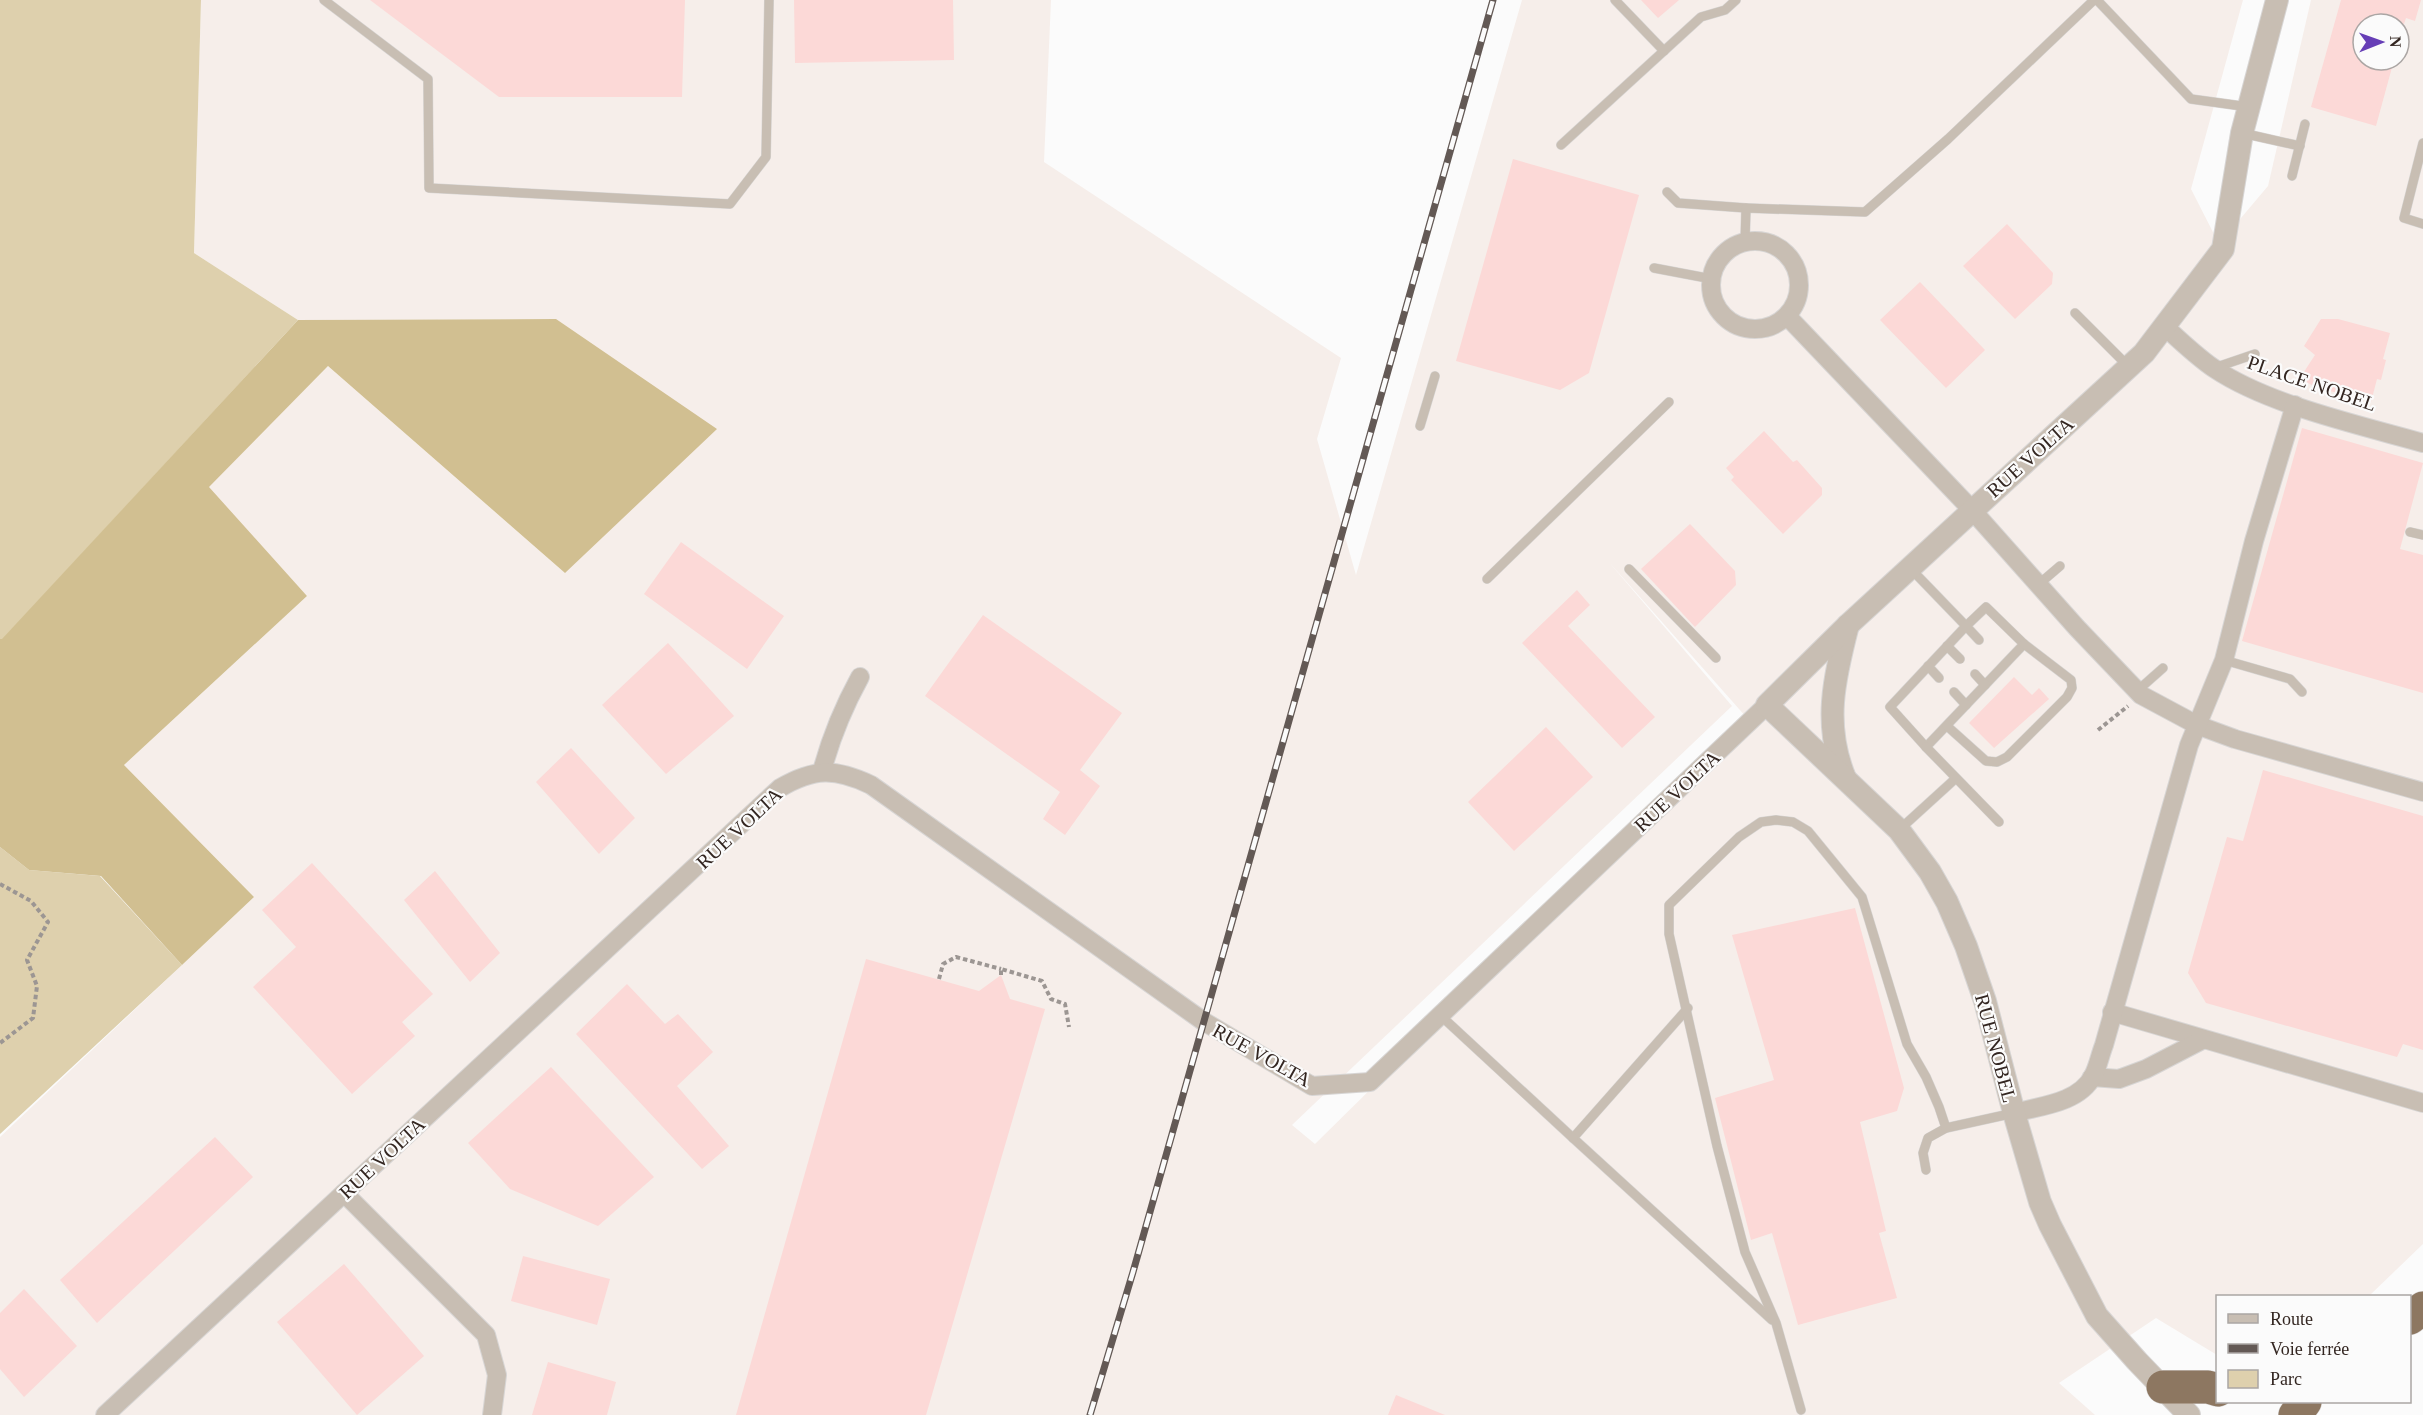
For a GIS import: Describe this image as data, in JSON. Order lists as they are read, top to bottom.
{
  "streets": {
    "street": ["PLACE NOBEL", "RUE VOLTA", "RUE NOBEL"]
  },
  "crossings": [
    ["PLACE NOBEL", "RUE VOLTA"],
    ["RUE VOLTA", "RUE NOBEL"]
  ],
  "legend": ["Route", "Voie ferrée", "Parc"],
  "north": "right"
}
